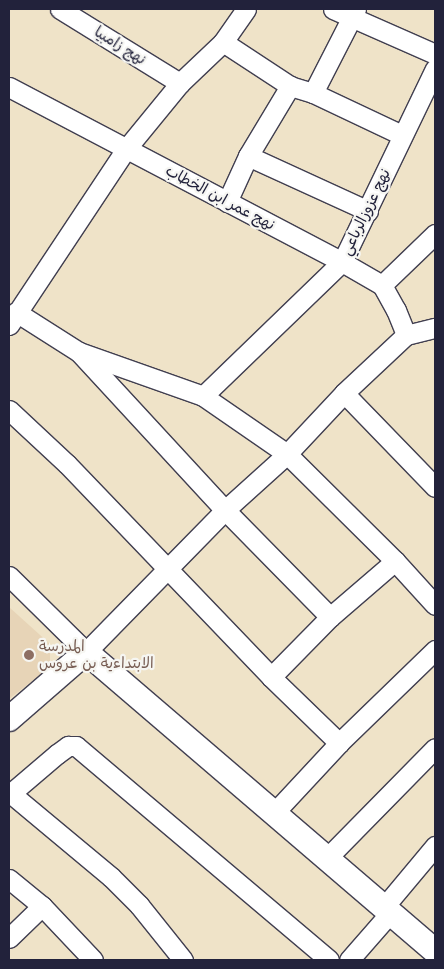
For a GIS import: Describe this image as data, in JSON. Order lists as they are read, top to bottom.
{
  "streets": {
    "street": ["نهج زامبيا", "نهج عمر ابن الخطاب", "نهج عزوزالرباعي"]
  },
  "crossings": [
    ["نهج عمر ابن الخطاب", "نهج عزوزالرباعي"]
  ],
  "places": ["المدرسة الابتداءية بن عروس"]
}
